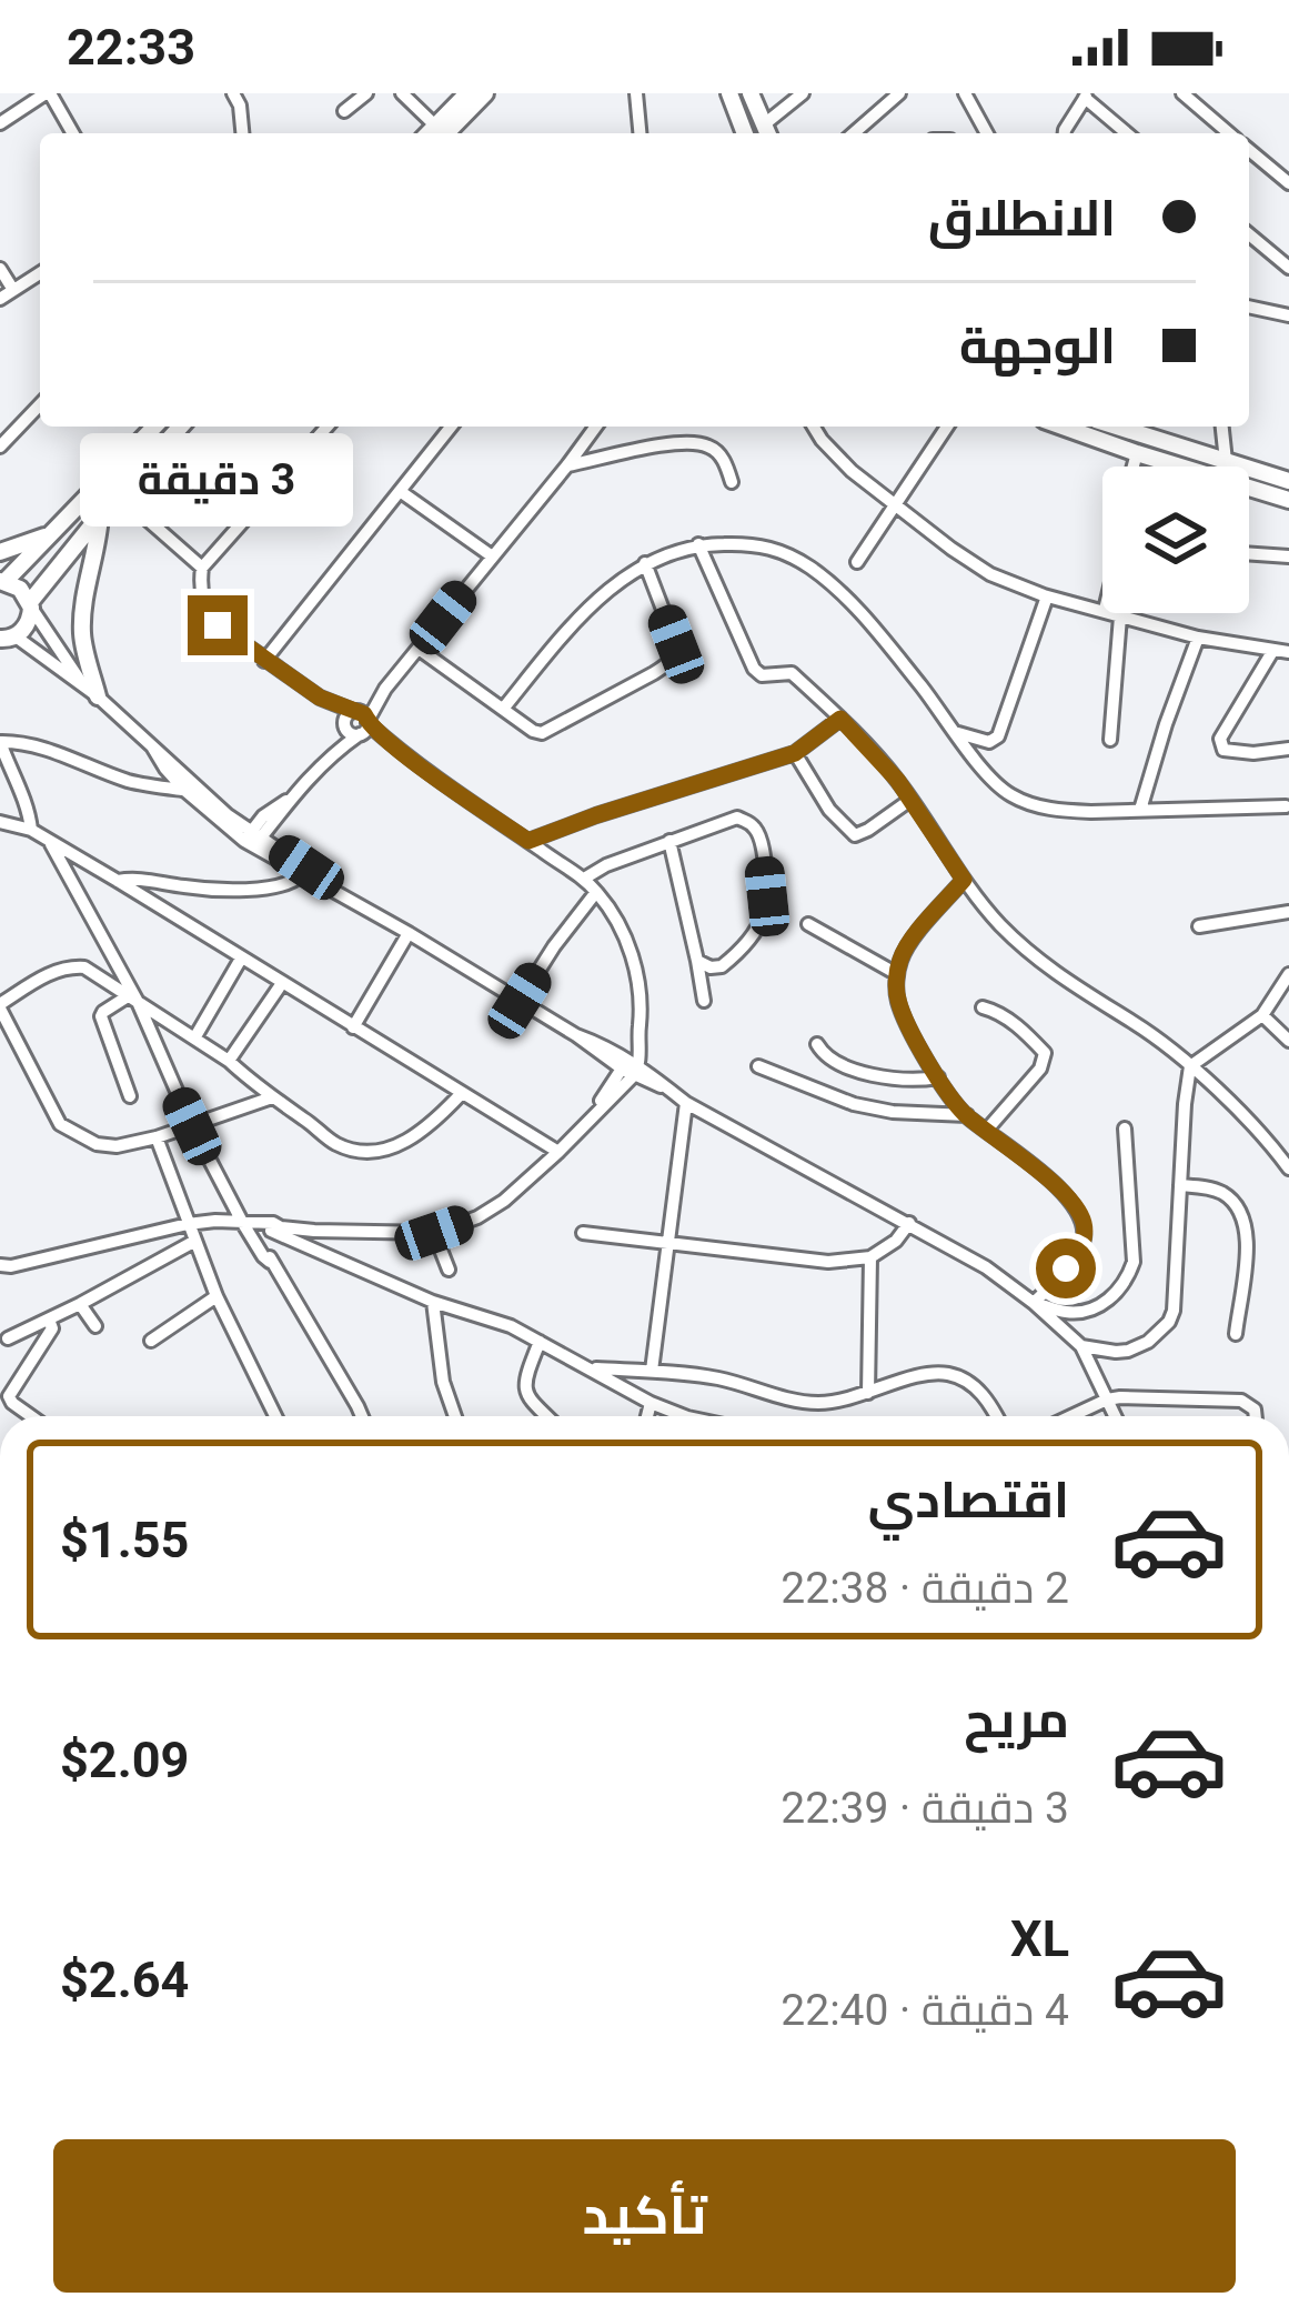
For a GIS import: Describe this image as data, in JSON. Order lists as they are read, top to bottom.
{
  "page": {
    "status": "22:33",
    "banner": ["الانطلاق", "الوجهة"],
    "bubble": "3 دقيقة",
    "list": [
      {
        "name": "اقتصادي",
        "note": "2 دقيقة · 22:38",
        "value": "$1.55"
      },
      {
        "name": "مريح",
        "note": "3 دقيقة · 22:39",
        "value": "$2.09"
      },
      {
        "name": "XL",
        "note": "4 دقيقة · 22:40",
        "value": "$2.64"
      }
    ],
    "buttons": "تأكيد"
  }
}
